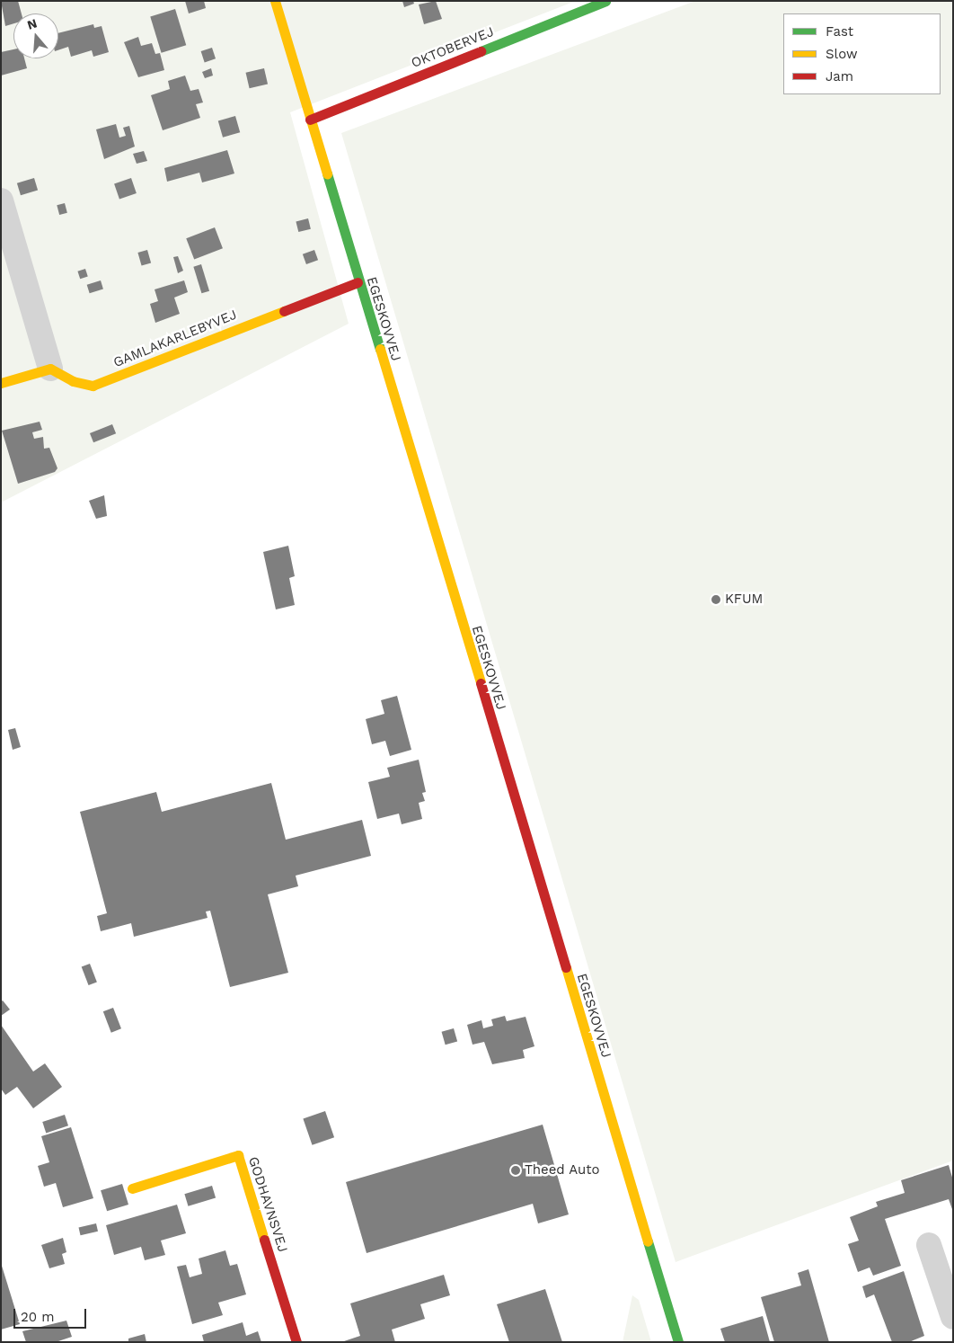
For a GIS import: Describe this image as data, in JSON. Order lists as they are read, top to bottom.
{
  "streets": {
    "street": [
      "OKTOBERVEJ",
      "EGESKOVVEJ",
      "GAMLAKARLEBYVEJ",
      "GODHAVNSVEJ"
    ]
  },
  "crossings": [
    ["OKTOBERVEJ", "EGESKOVVEJ"],
    ["EGESKOVVEJ", "GAMLAKARLEBYVEJ"]
  ],
  "places": ["KFUM", "Theed Auto"],
  "legend": ["Fast", "Slow", "Jam"],
  "scale_bar": "20 m",
  "north": "top"
}
